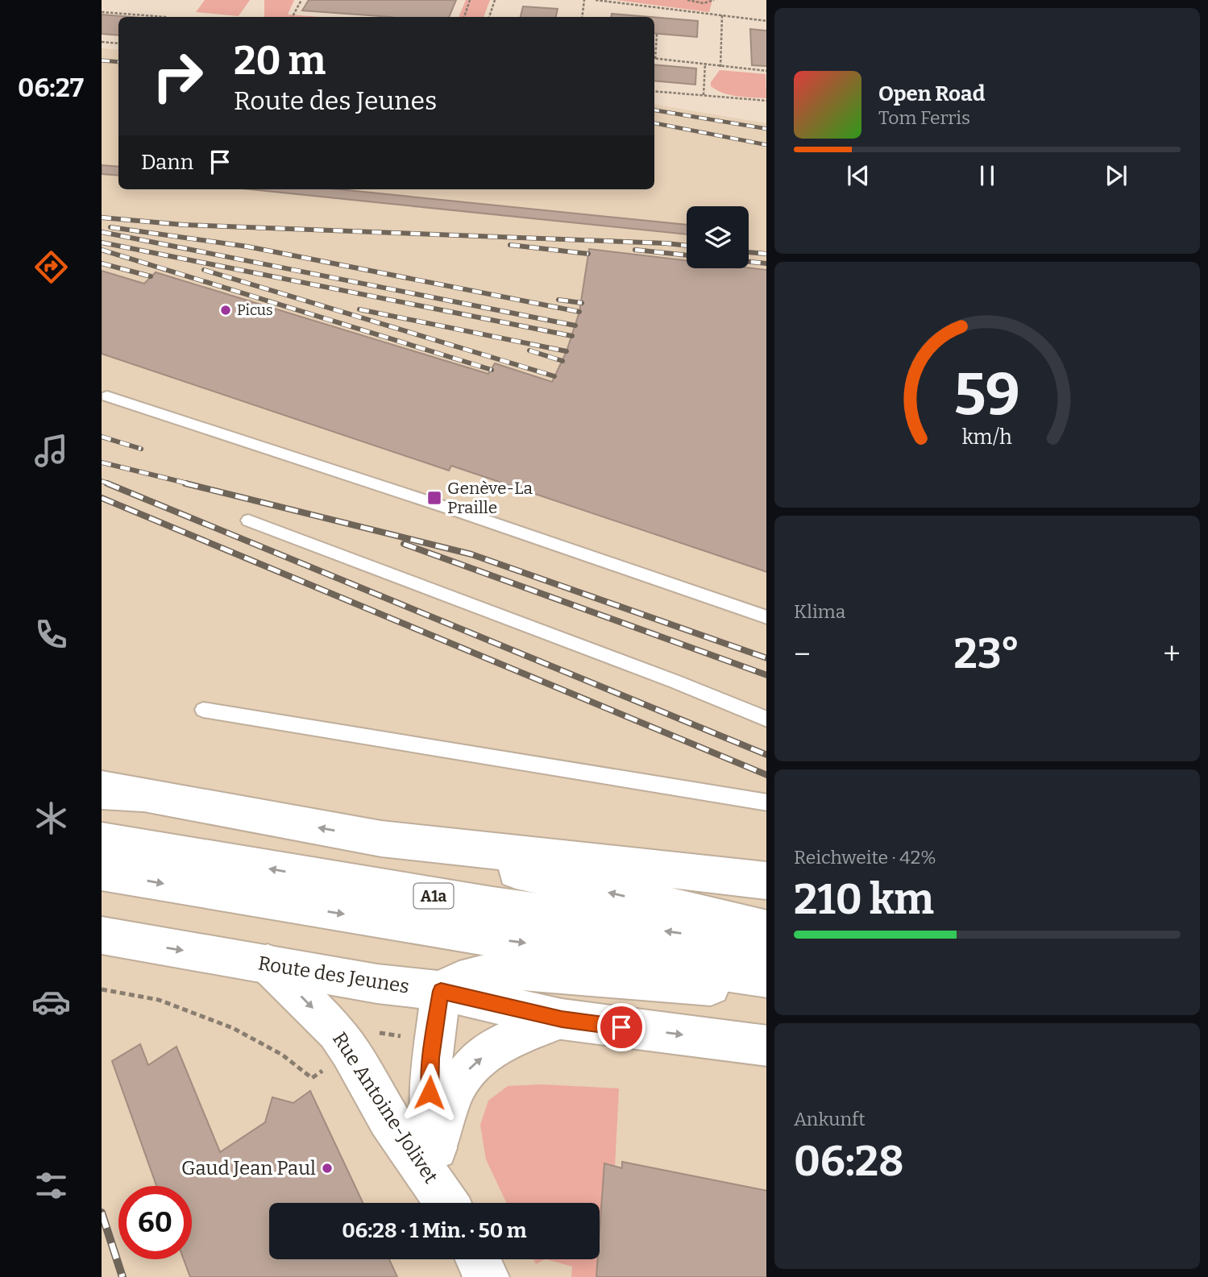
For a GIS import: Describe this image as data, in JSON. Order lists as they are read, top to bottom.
{
  "streets": {
    "main road": ["A1a", "Route des Jeunes", "Rue Antoine-Jolivet"]
  },
  "crossings": [
    ["Route des Jeunes", "Rue Antoine-Jolivet"]
  ],
  "places": {
    "other": ["Picus", "Gaud Jean Paul"],
    "transit": ["Genève-La Praille"]
  },
  "page": {
    "tabs": "06:27",
    "turn": ["20 m", "Route des Jeunes"],
    "song": ["Open Road", "Tom Ferris"],
    "then": "Dann",
    "tile": [
      "Klima",
      ["Reichweite · 42%", "210 km"],
      ["Ankunft", "06:28"]
    ],
    "heat": ["−", "23°", "+"],
    "limit": "60",
    "trip": "06:28 · 1 Min. · 50 m",
    "gauge": ["59", "km/h"]
  }
}
